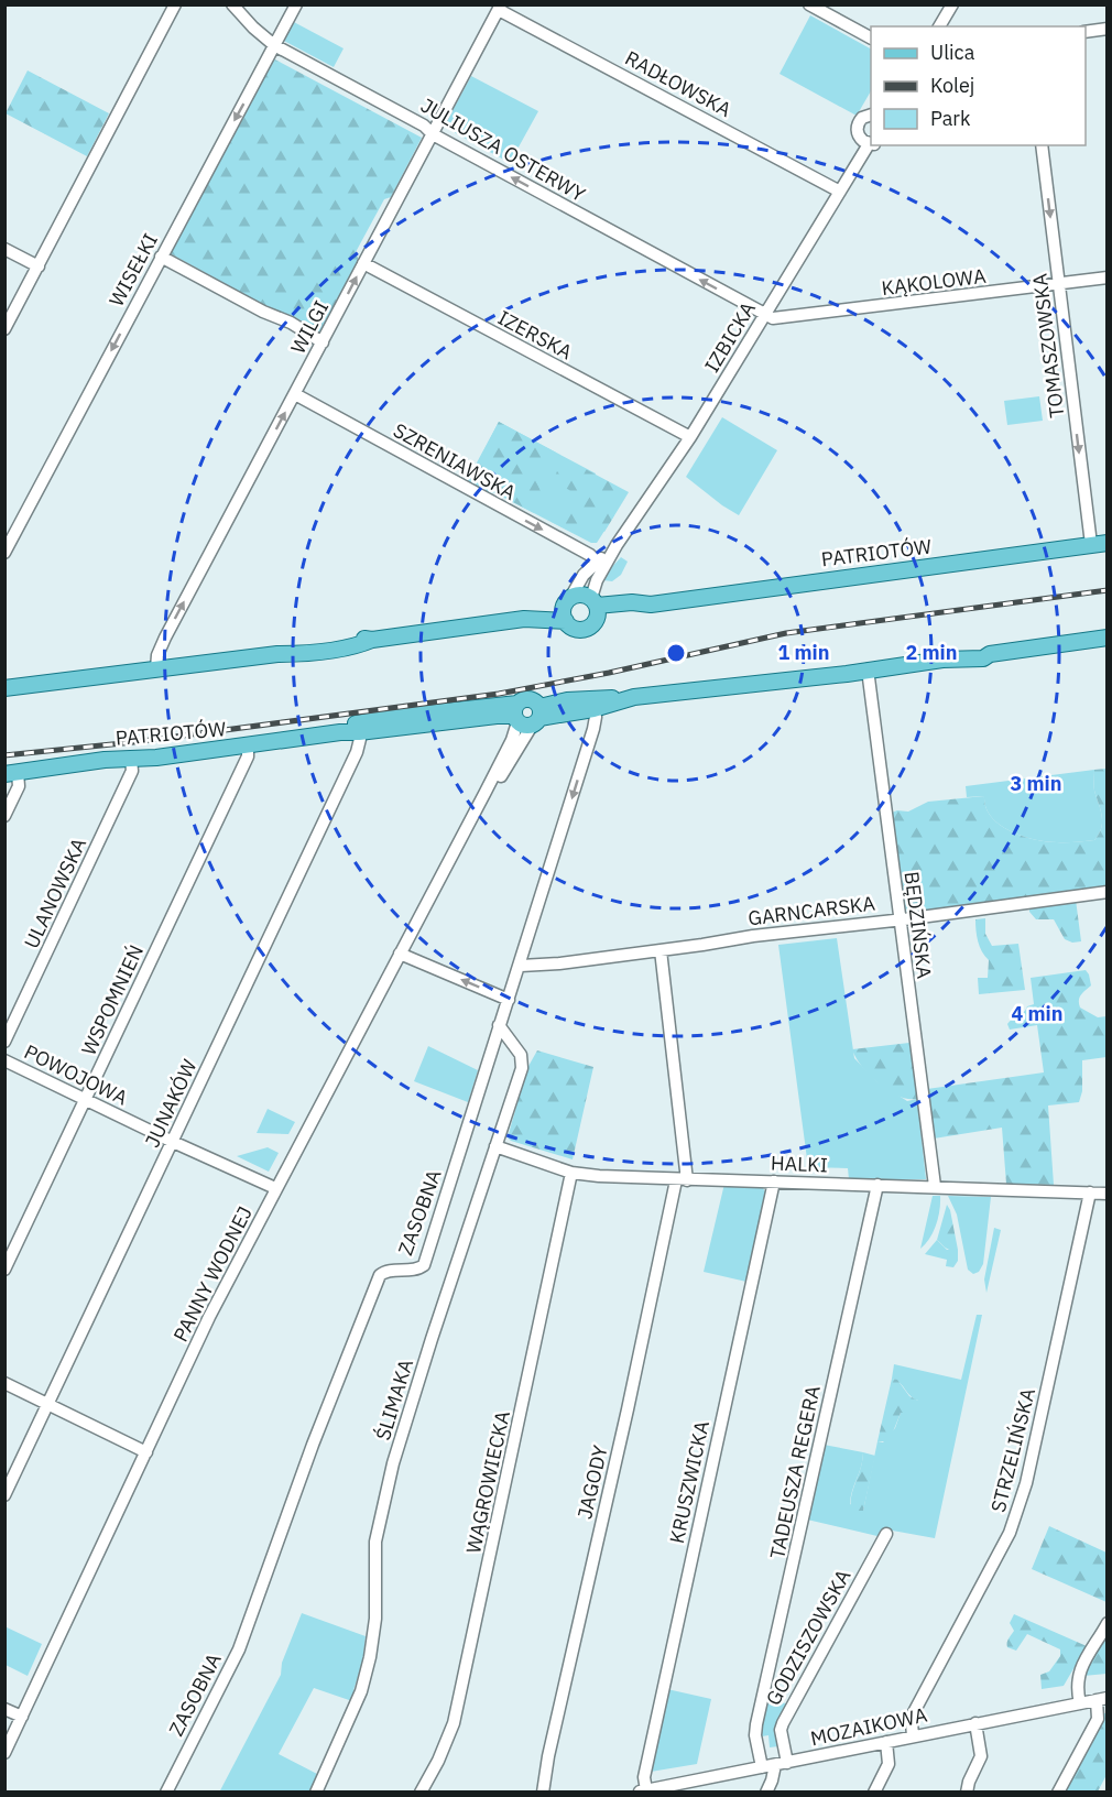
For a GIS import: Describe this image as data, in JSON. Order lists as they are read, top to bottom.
{
  "streets": {
    "main road": ["PATRIOTÓW"],
    "street": [
      "RADŁOWSKA",
      "JULIUSZA OSTERWY",
      "WISEŁKI",
      "KĄKOLOWA",
      "WILGI",
      "IZERSKA",
      "IZBICKA",
      "TOMASZOWSKA",
      "SZRENIAWSKA",
      "ULANOWSKA",
      "GARNCARSKA",
      "BĘDZIŃSKA",
      "WSPOMNIEŃ",
      "POWOJOWA",
      "JUNAKÓW",
      "HALKI",
      "ZASOBNA",
      "PANNY WODNEJ",
      "ŚLIMAKA",
      "STRZELIŃSKA",
      "TADEUSZA REGERA",
      "WĄGROWIECKA",
      "JAGODY",
      "KRUSZWICKA",
      "GODZISZOWSKA",
      "MOZAIKOWA"
    ]
  },
  "crossings": [
    ["RADŁOWSKA", "WILGI"],
    ["RADŁOWSKA", "IZBICKA"],
    ["JULIUSZA OSTERWY", "WISEŁKI"],
    ["JULIUSZA OSTERWY", "KĄKOLOWA"],
    ["JULIUSZA OSTERWY", "WILGI"],
    ["JULIUSZA OSTERWY", "IZBICKA"],
    ["KĄKOLOWA", "IZBICKA"],
    ["KĄKOLOWA", "TOMASZOWSKA"],
    ["WILGI", "IZERSKA"],
    ["WILGI", "SZRENIAWSKA"],
    ["IZERSKA", "IZBICKA"],
    ["IZBICKA", "SZRENIAWSKA"],
    ["IZBICKA", "PATRIOTÓW"],
    ["TOMASZOWSKA", "PATRIOTÓW"],
    ["PATRIOTÓW", "ULANOWSKA"],
    ["PATRIOTÓW", "BĘDZIŃSKA"],
    ["PATRIOTÓW", "WSPOMNIEŃ"],
    ["PATRIOTÓW", "JUNAKÓW"],
    ["PATRIOTÓW", "ZASOBNA"],
    ["PATRIOTÓW", "PANNY WODNEJ"],
    ["GARNCARSKA", "BĘDZIŃSKA"],
    ["GARNCARSKA", "ZASOBNA"],
    ["GARNCARSKA", "JAGODY"],
    ["BĘDZIŃSKA", "HALKI"],
    ["WSPOMNIEŃ", "POWOJOWA"],
    ["POWOJOWA", "JUNAKÓW"],
    ["POWOJOWA", "PANNY WODNEJ"],
    ["HALKI", "ŚLIMAKA"],
    ["HALKI", "STRZELIŃSKA"],
    ["HALKI", "TADEUSZA REGERA"],
    ["HALKI", "WĄGROWIECKA"],
    ["HALKI", "JAGODY"],
    ["HALKI", "KRUSZWICKA"],
    ["ZASOBNA", "ŚLIMAKA"],
    ["STRZELIŃSKA", "MOZAIKOWA"],
    ["TADEUSZA REGERA", "MOZAIKOWA"],
    ["KRUSZWICKA", "MOZAIKOWA"],
    ["GODZISZOWSKA", "MOZAIKOWA"]
  ],
  "one_way": [
    "JULIUSZA OSTERWY",
    "WISEŁKI",
    "WILGI",
    "TOMASZOWSKA",
    "SZRENIAWSKA"
  ],
  "legend": ["Ulica", "Kolej", "Park"],
  "rings": [
    "1 min",
    "2 min",
    "3 min",
    "4 min"
  ]
}
